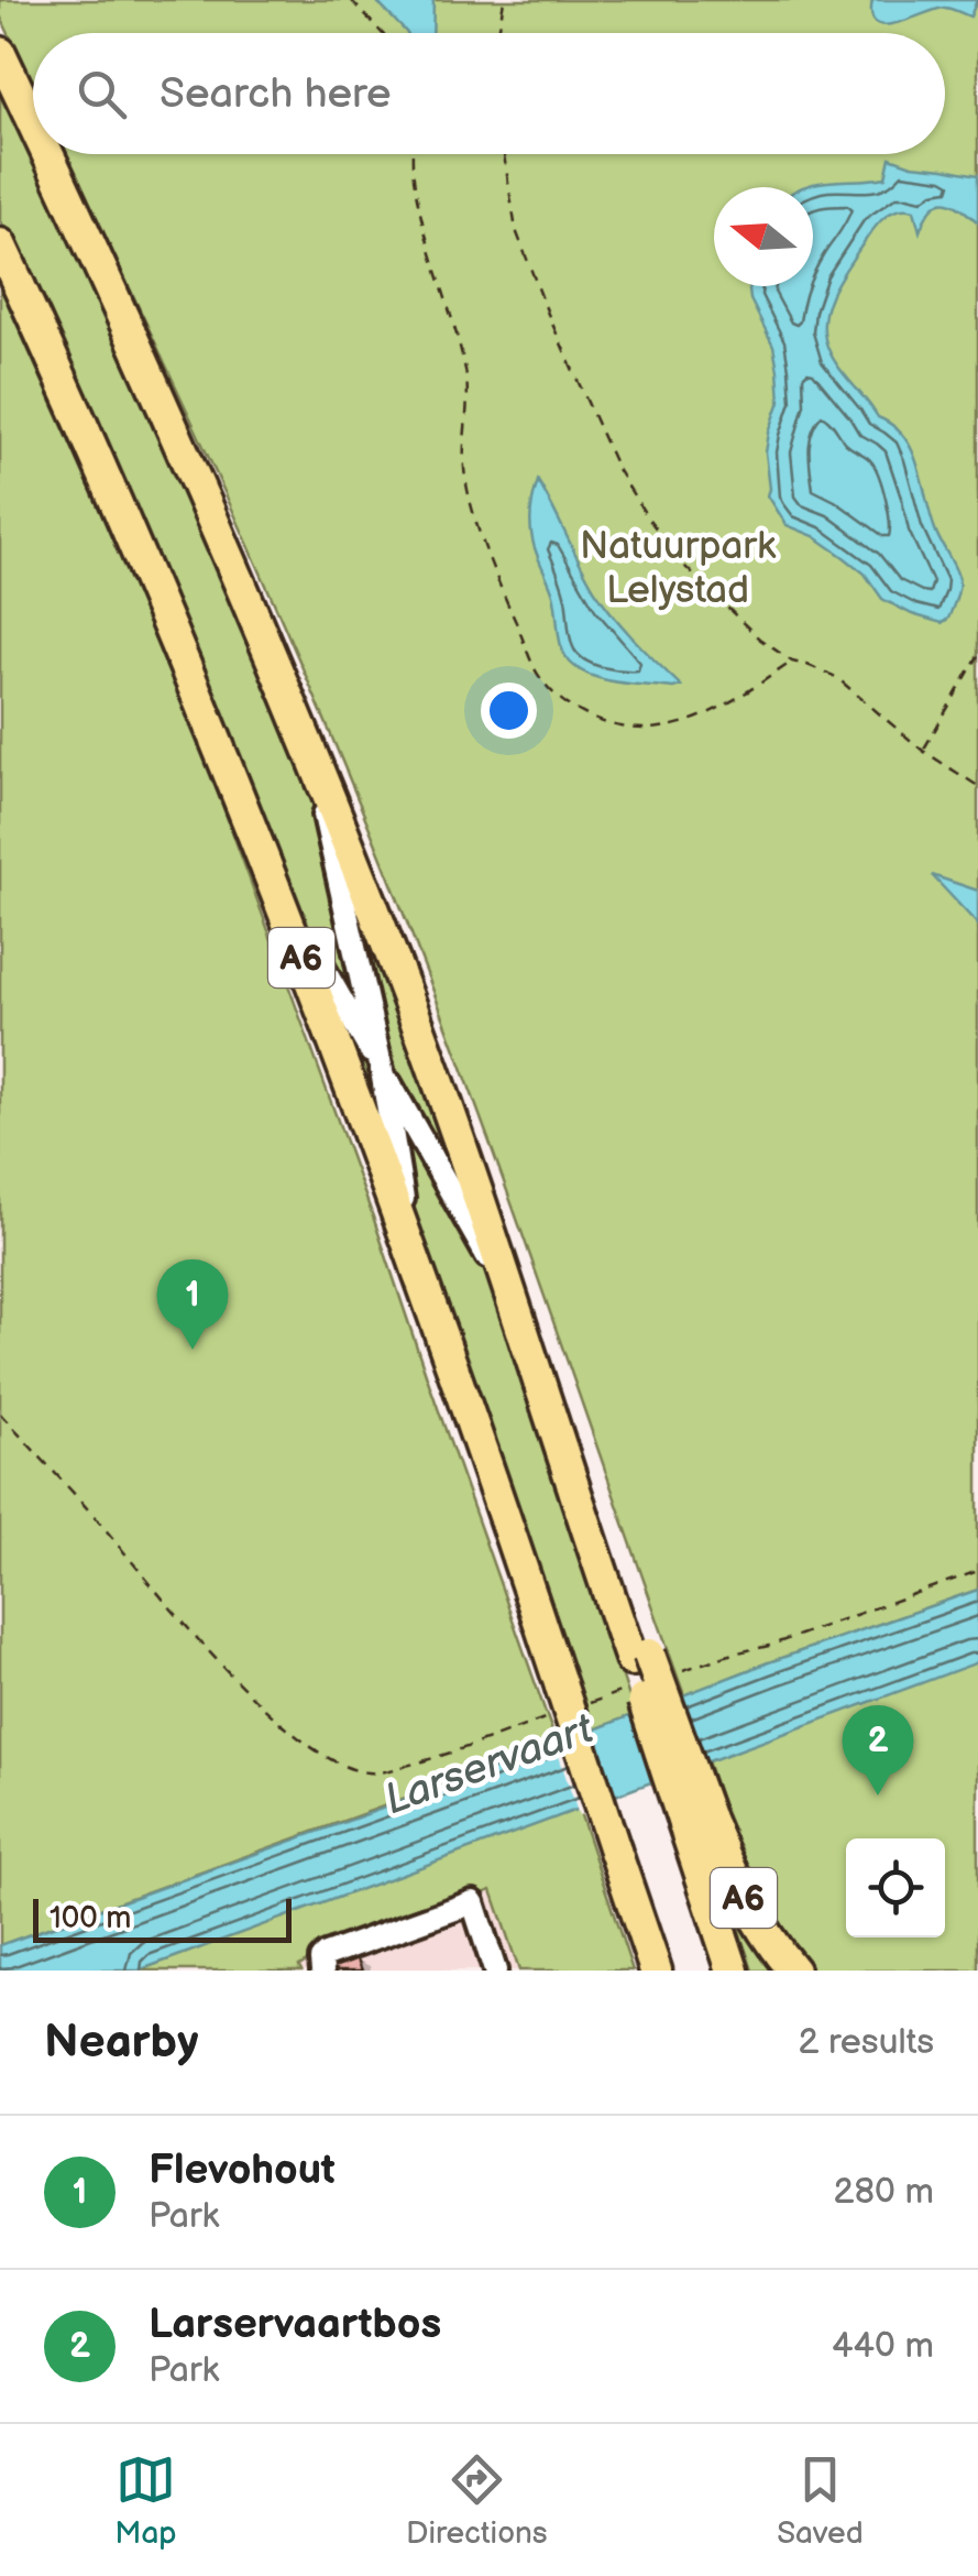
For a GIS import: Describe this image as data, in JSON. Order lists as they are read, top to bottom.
{
  "streets": {
    "highway": ["A6"]
  },
  "water": ["Larservaart"],
  "parks": ["Natuurpark Lelystad"],
  "scale_bar": "100 m",
  "north": "left",
  "page": {
    "search": "Search here",
    "pins": ["1", "2"],
    "scale": "100 m",
    "heading": ["Nearby", "2 results"],
    "list": [
      {
        "mark": "1",
        "name": "Flevohout",
        "note": "Park",
        "value": "280 m"
      },
      {
        "mark": "2",
        "name": "Larservaartbos",
        "note": "Park",
        "value": "440 m"
      }
    ],
    "nav": ["Map", "Directions", "Saved"]
  }
}
